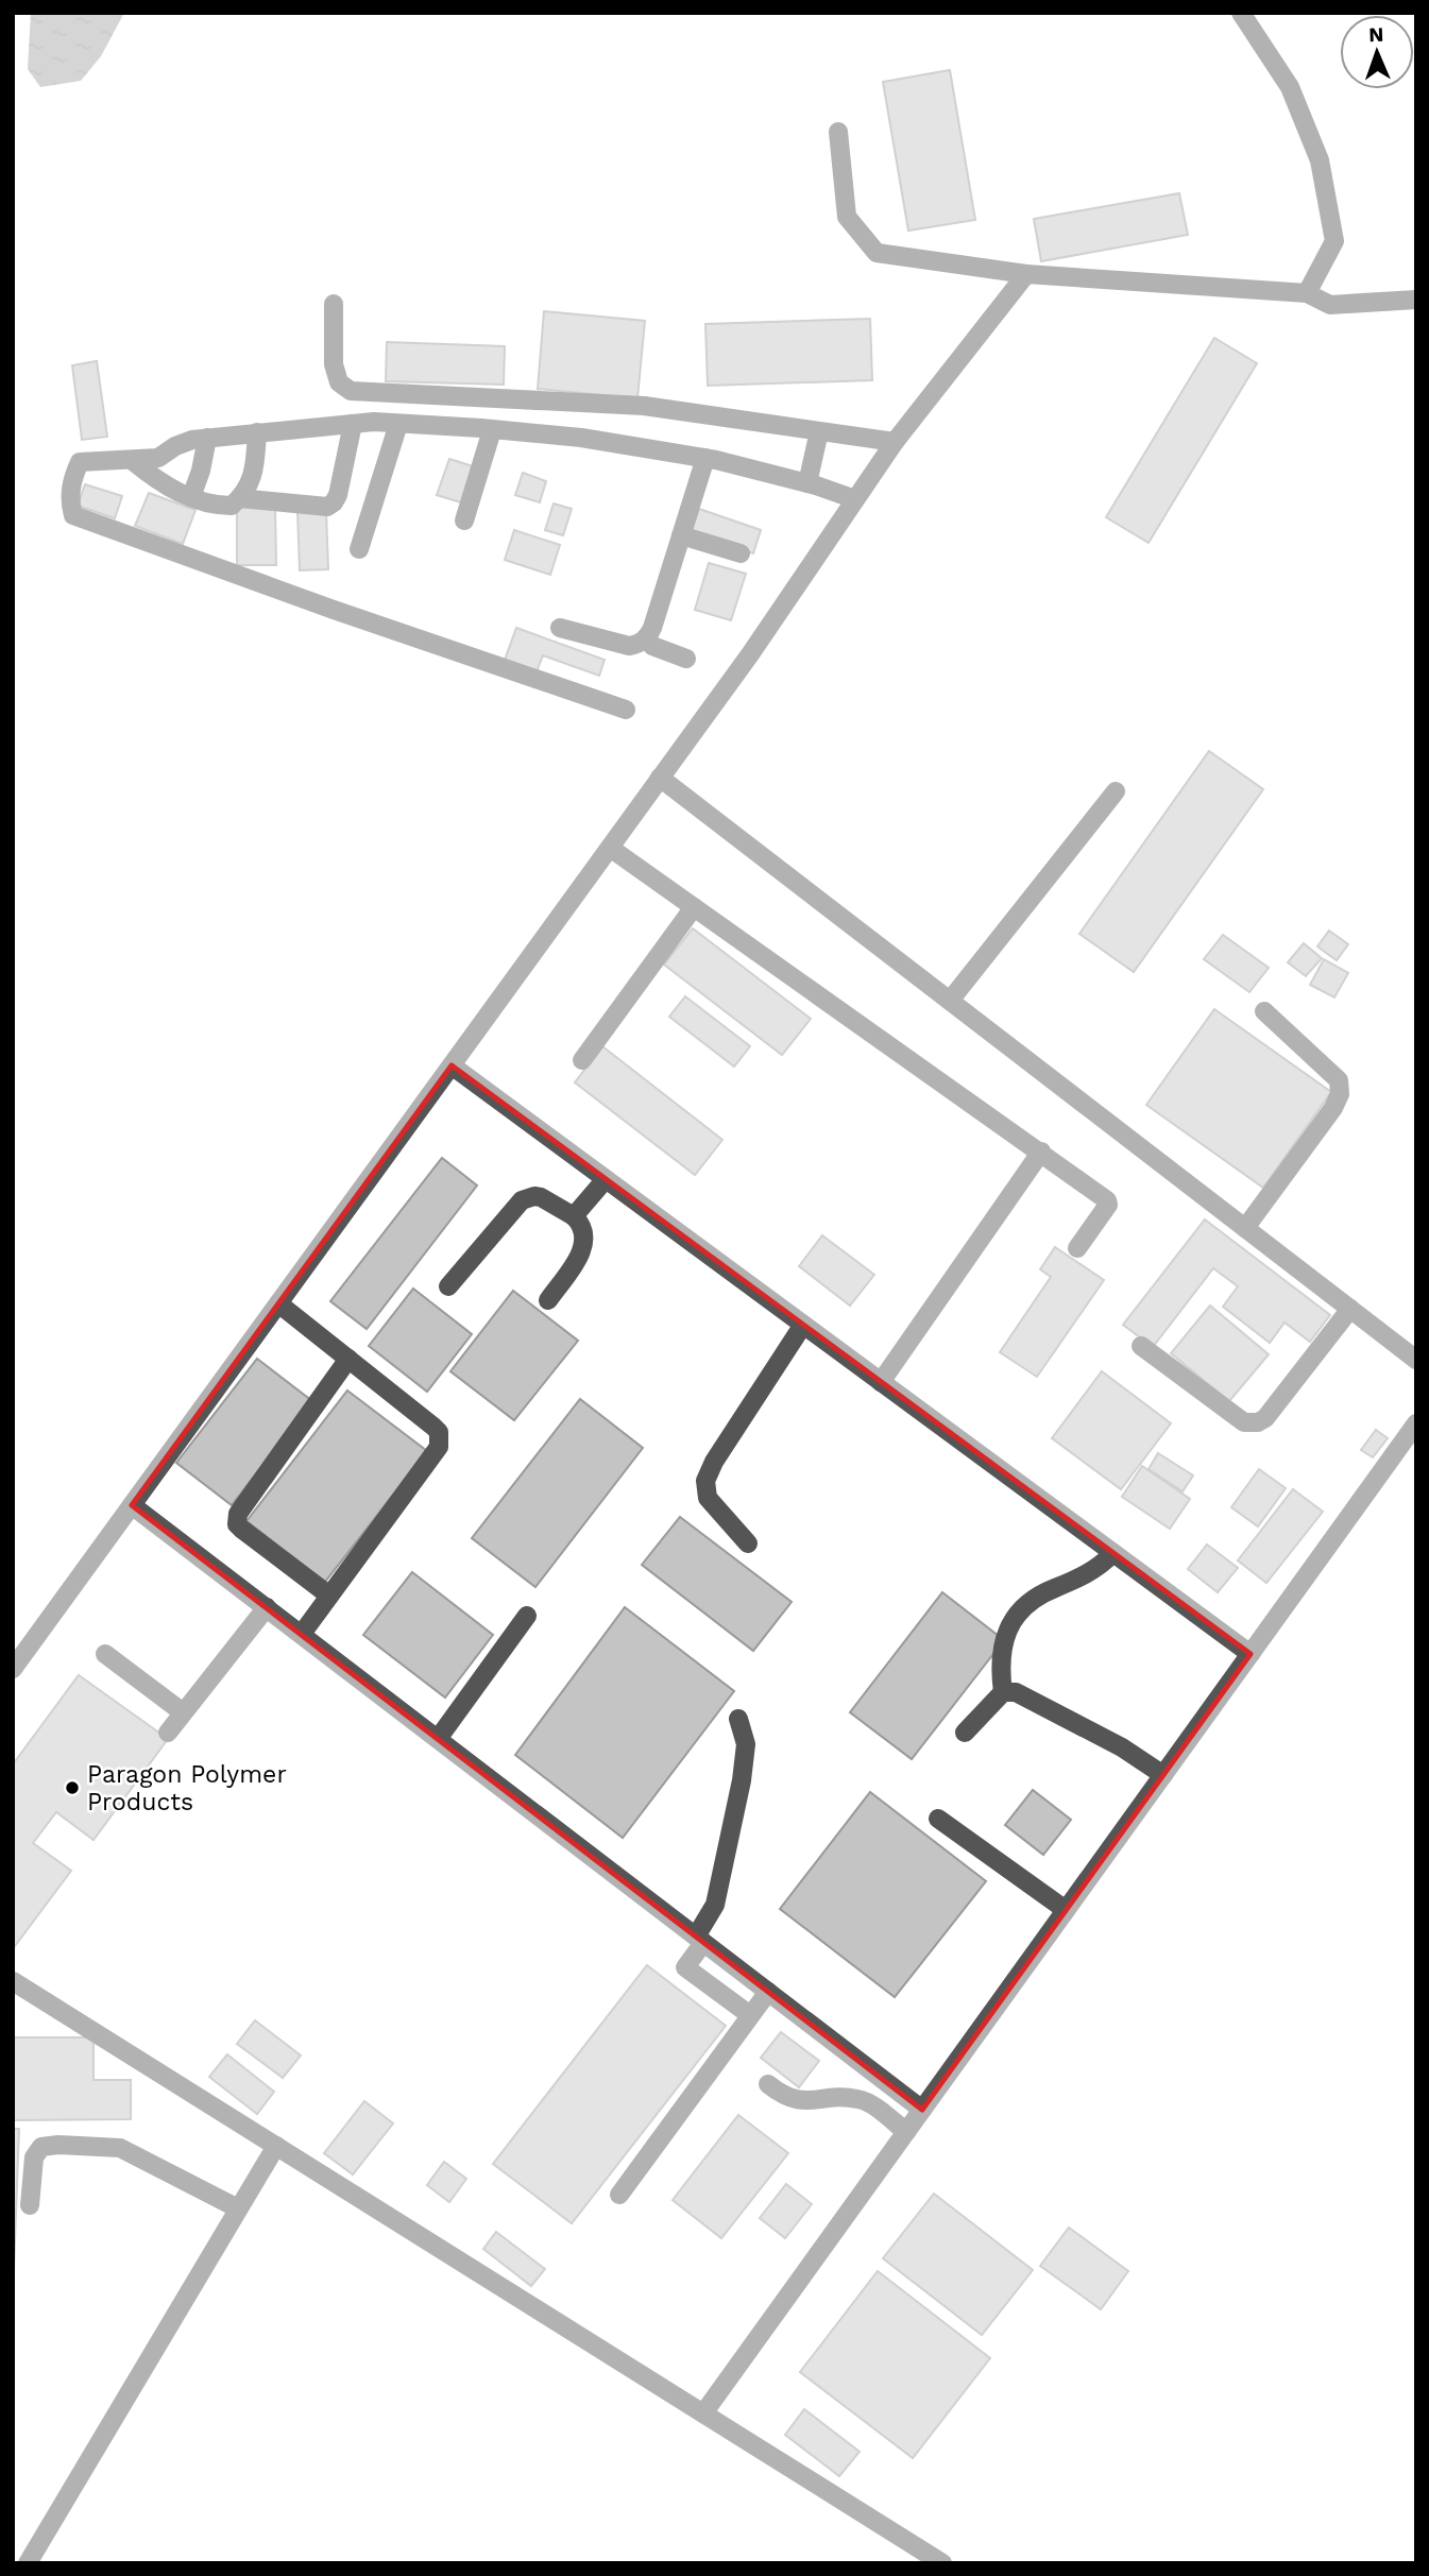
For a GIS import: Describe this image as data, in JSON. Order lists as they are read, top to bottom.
{
  "places": ["Paragon Polymer Products"],
  "north": "top"
}
